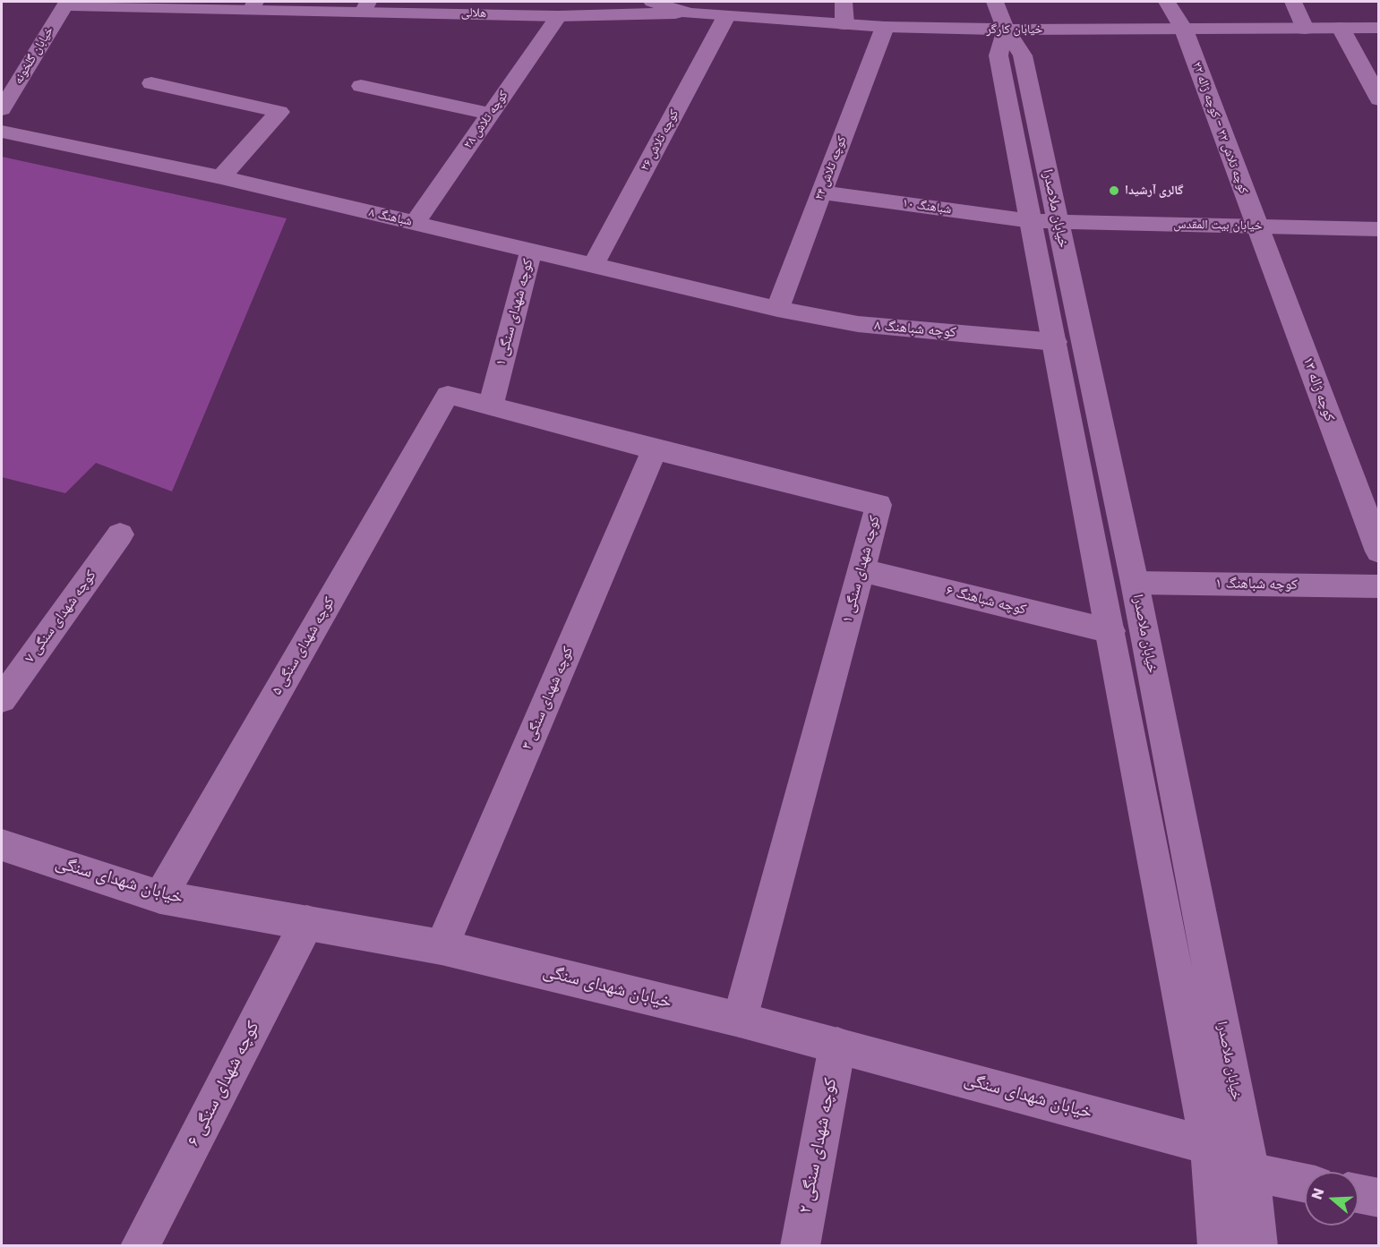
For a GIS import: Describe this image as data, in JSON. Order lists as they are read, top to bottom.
{
  "streets": {
    "street": [
      "هلالی",
      "خیابان کارگر",
      "خیابان گلخونه",
      "کوچه تلاش ۲۸",
      "کوچه تلاش ۲۲ - کوچه ژاله ۲۲",
      "کوچه تلاش ۲۶",
      "کوچه تلاش ۲۴",
      "شباهنگ ۱۰",
      "خیابان ملاصدرا",
      "شباهنگ ۸",
      "خیابان بیت المقدس",
      "کوچه شهدای سنگی ۱",
      "کوچه شباهنگ ۸",
      "کوچه ژاله ۱۳",
      "کوچه شباهنگ ۱",
      "کوچه شباهنگ ۶",
      "کوچه شهدای سنگی ۷",
      "کوچه شهدای سنگی ۵",
      "کوچه شهدای سنگی ۳",
      "خیابان شهدای سنگی",
      "کوچه شهدای سنگی ۶",
      "کوچه شهدای سنگی ۲"
    ]
  },
  "crossings": [
    ["هلالی", "خیابان کارگر"],
    ["هلالی", "خیابان گلخونه"],
    ["هلالی", "کوچه تلاش ۲۸"],
    ["خیابان کارگر", "کوچه تلاش ۲۲ - کوچه ژاله ۲۲"],
    ["خیابان کارگر", "کوچه تلاش ۲۶"],
    ["خیابان کارگر", "کوچه تلاش ۲۴"],
    ["خیابان کارگر", "خیابان ملاصدرا"],
    ["کوچه تلاش ۲۸", "شباهنگ ۸"],
    ["کوچه تلاش ۲۲ - کوچه ژاله ۲۲", "خیابان بیت المقدس"],
    ["کوچه تلاش ۲۲ - کوچه ژاله ۲۲", "کوچه ژاله ۱۳"],
    ["کوچه تلاش ۲۶", "شباهنگ ۸"],
    ["کوچه تلاش ۲۴", "شباهنگ ۱۰"],
    ["کوچه تلاش ۲۴", "شباهنگ ۸"],
    ["کوچه تلاش ۲۴", "کوچه شباهنگ ۸"],
    ["شباهنگ ۱۰", "خیابان ملاصدرا"],
    ["شباهنگ ۱۰", "خیابان بیت المقدس"],
    ["خیابان ملاصدرا", "خیابان بیت المقدس"],
    ["خیابان ملاصدرا", "کوچه شباهنگ ۸"],
    ["خیابان ملاصدرا", "کوچه شباهنگ ۱"],
    ["خیابان ملاصدرا", "کوچه شباهنگ ۶"],
    ["خیابان ملاصدرا", "خیابان شهدای سنگی"],
    ["شباهنگ ۸", "کوچه شهدای سنگی ۱"],
    ["شباهنگ ۸", "کوچه شباهنگ ۸"],
    ["خیابان بیت المقدس", "کوچه ژاله ۱۳"],
    ["کوچه شهدای سنگی ۱", "کوچه شباهنگ ۶"],
    ["کوچه شهدای سنگی ۱", "کوچه شهدای سنگی ۵"],
    ["کوچه شهدای سنگی ۱", "کوچه شهدای سنگی ۳"],
    ["کوچه شهدای سنگی ۱", "خیابان شهدای سنگی"],
    ["کوچه شهدای سنگی ۵", "خیابان شهدای سنگی"],
    ["کوچه شهدای سنگی ۳", "خیابان شهدای سنگی"],
    ["خیابان شهدای سنگی", "کوچه شهدای سنگی ۶"],
    ["خیابان شهدای سنگی", "کوچه شهدای سنگی ۲"]
  ],
  "places": ["گالری آرشیدا"],
  "north": "left"
}
